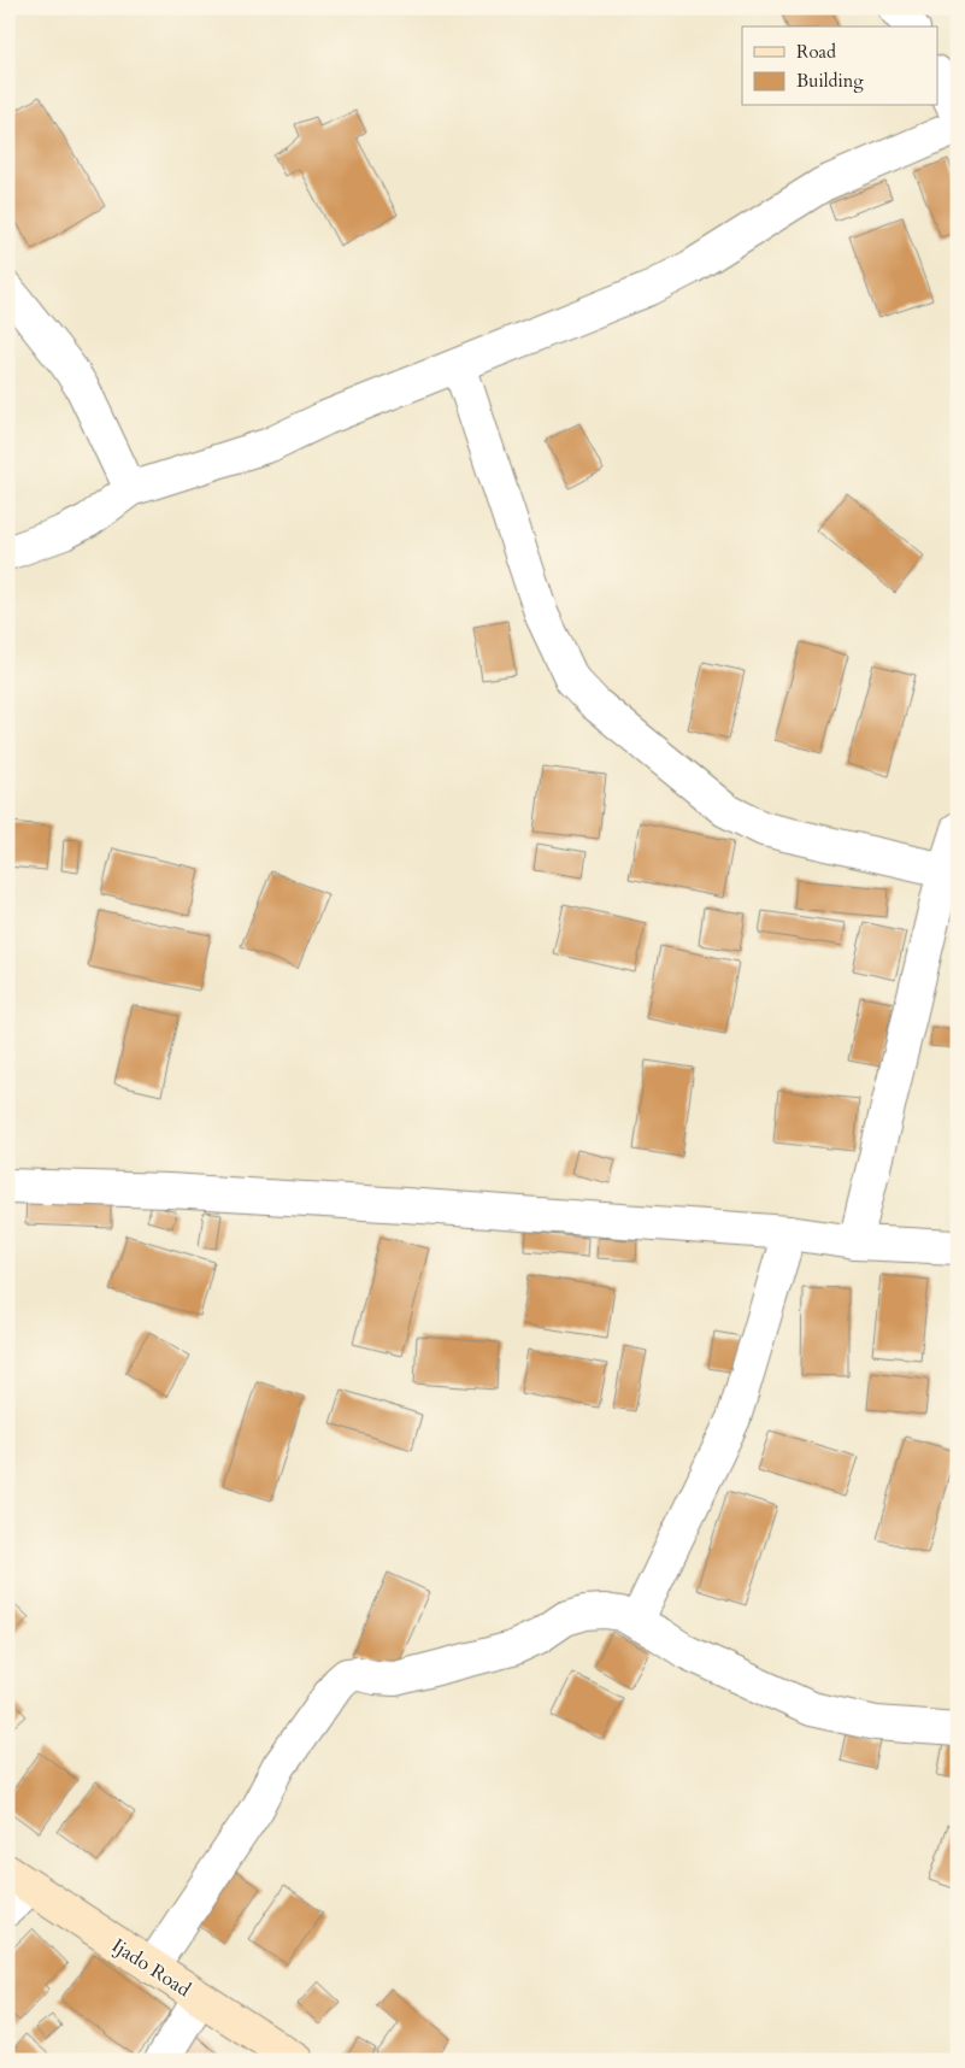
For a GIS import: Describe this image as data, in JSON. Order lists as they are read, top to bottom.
{
  "streets": {
    "street": ["Ijado Road"]
  },
  "legend": ["Road", "Building"]
}
